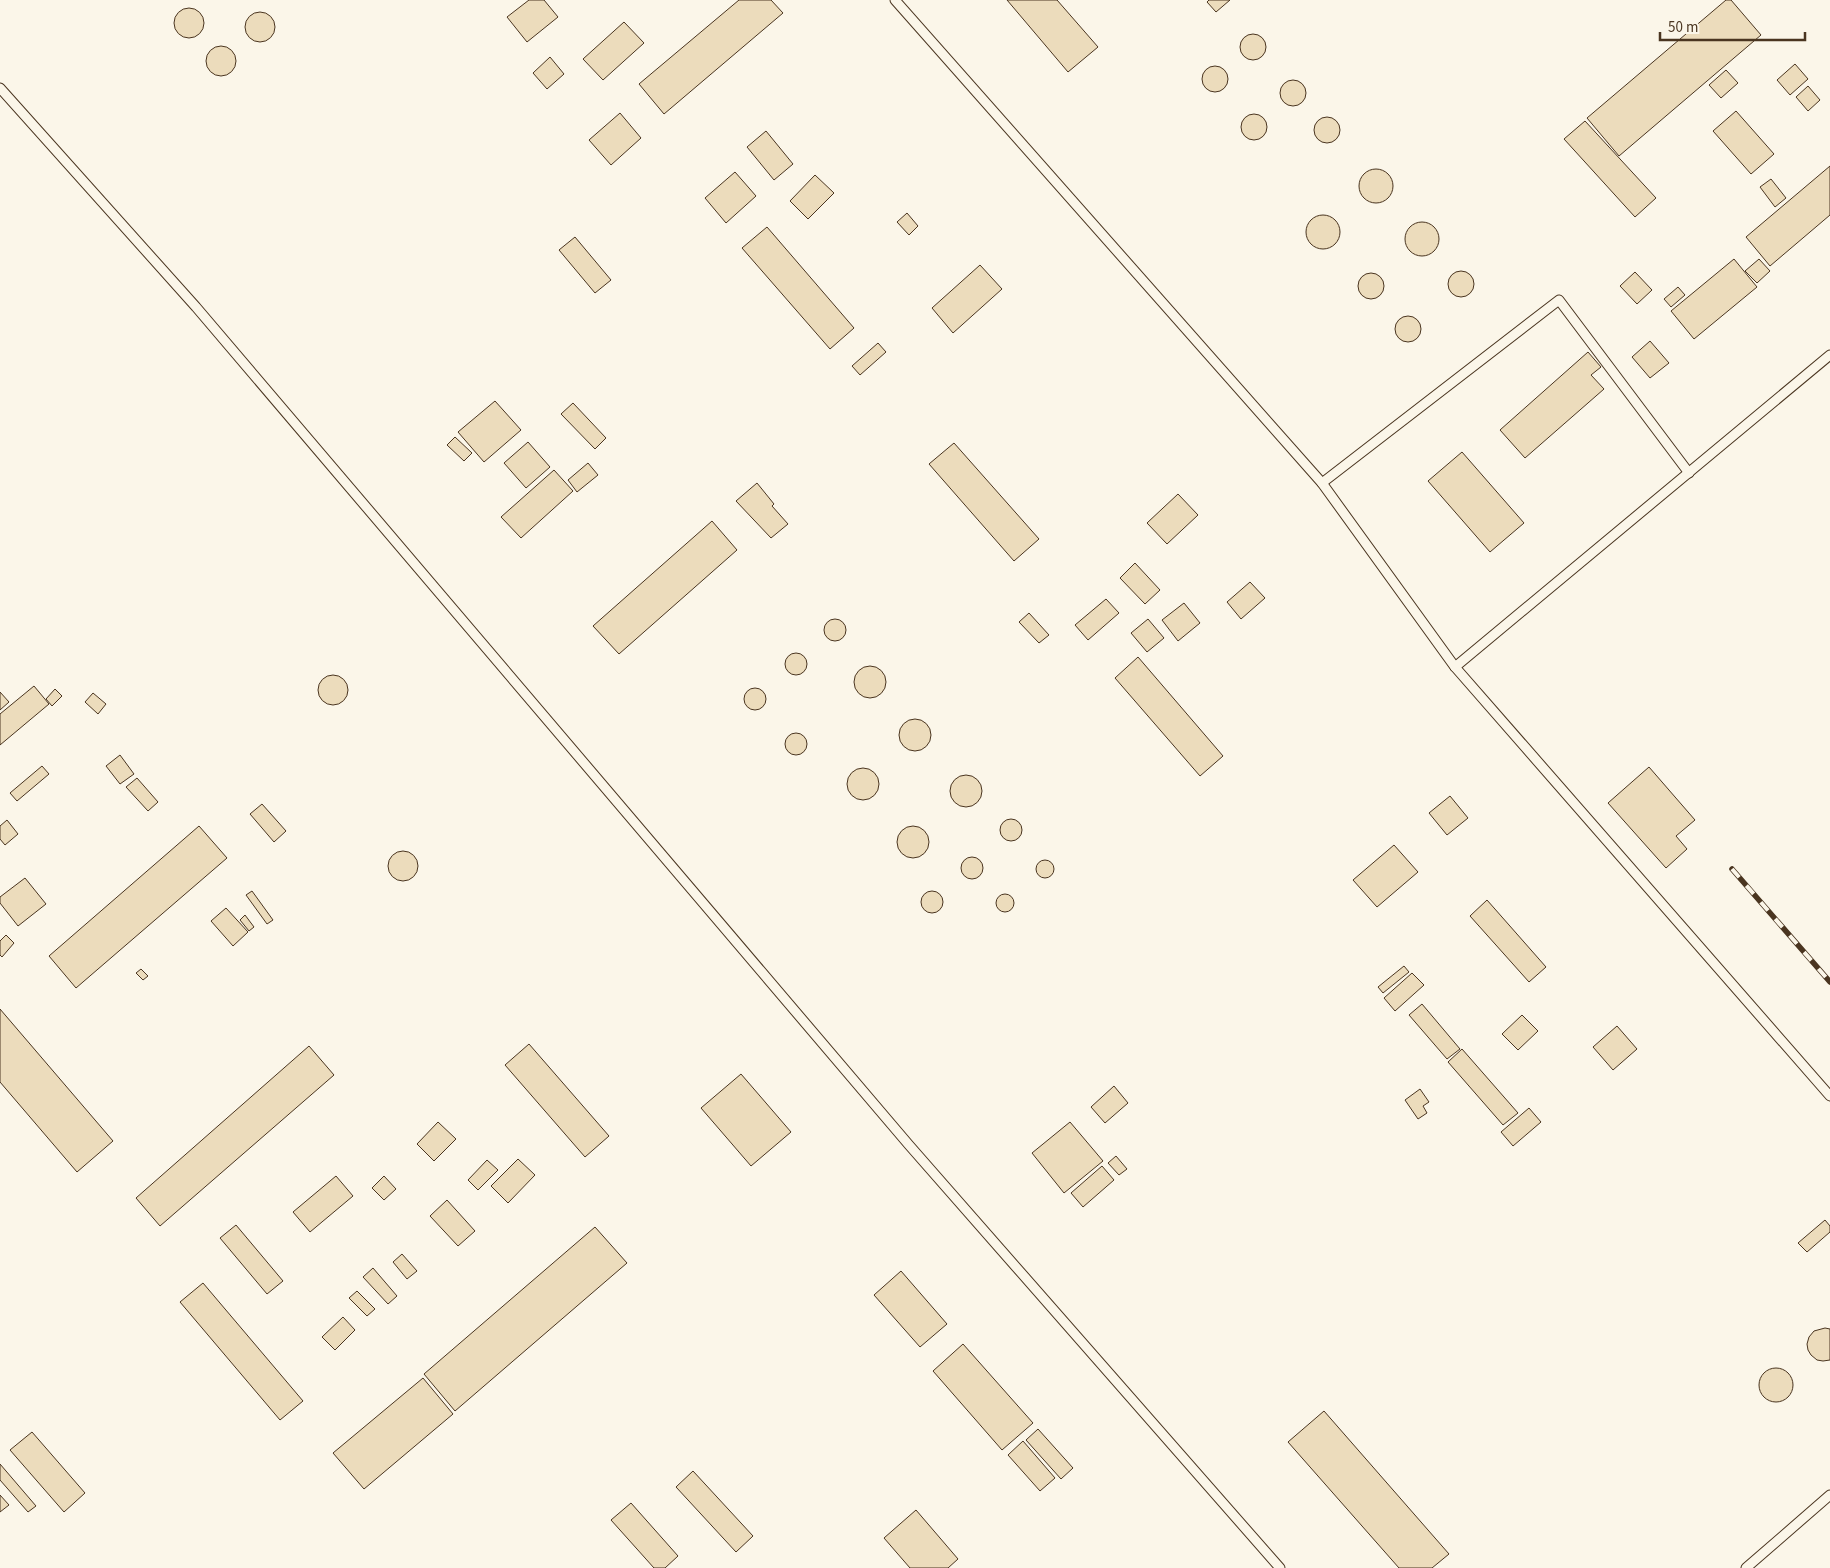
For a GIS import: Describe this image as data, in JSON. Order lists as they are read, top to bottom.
{
  "scale_bar": "50 m"
}
